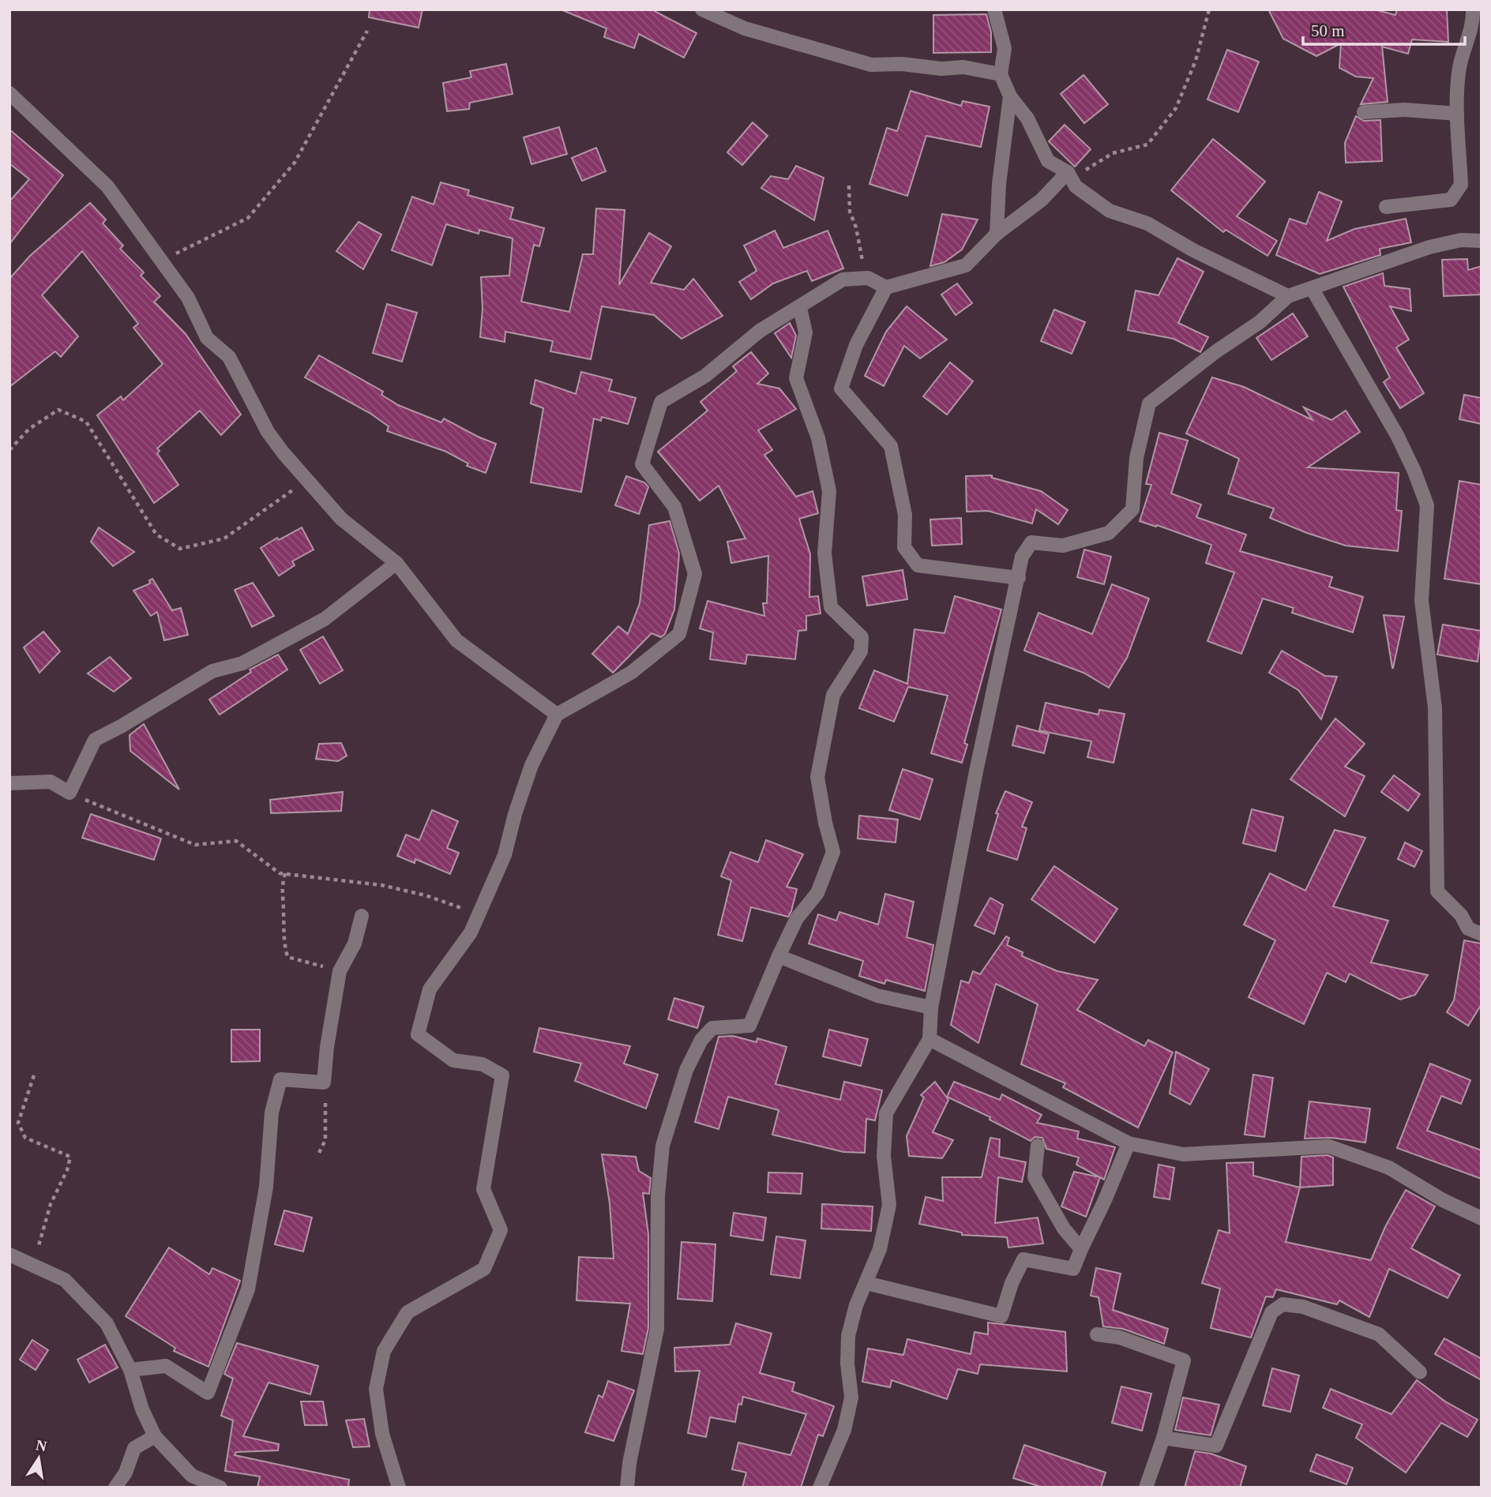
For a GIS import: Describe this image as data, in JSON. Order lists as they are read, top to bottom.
{
  "scale_bar": "50 m",
  "north": "top"
}
